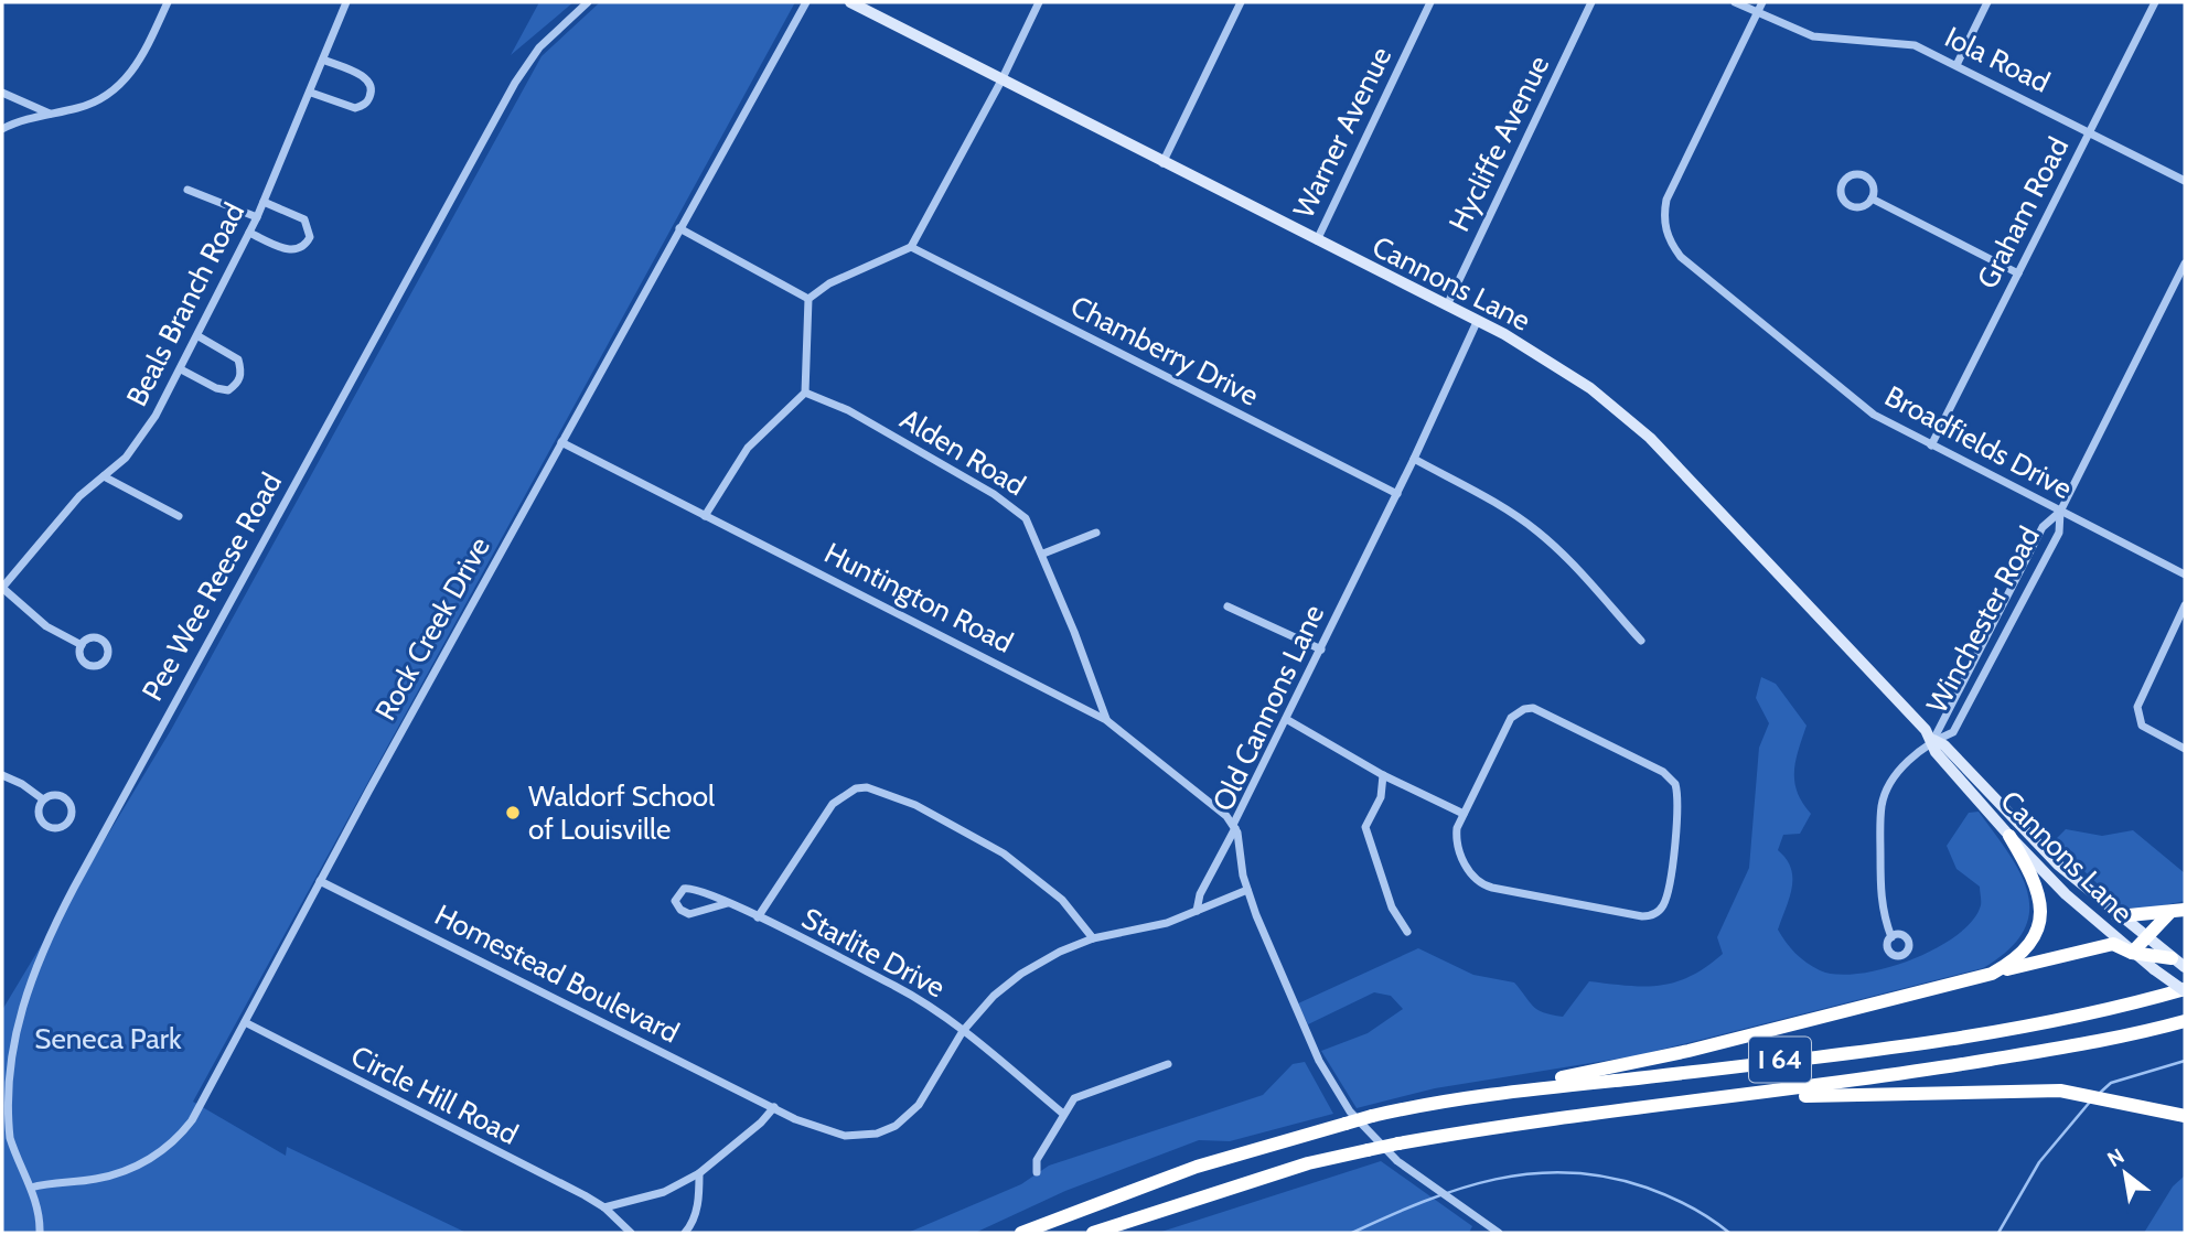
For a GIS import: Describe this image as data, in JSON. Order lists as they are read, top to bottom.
{
  "streets": {
    "highway": ["I 64"],
    "main road": ["Cannons Lane"],
    "street": [
      "Iola Road",
      "Warner Avenue",
      "Hycliffe Avenue",
      "Graham Road",
      "Beals Branch Road",
      "Chamberry Drive",
      "Broadfields Drive",
      "Alden Road",
      "Pee Wee Reese Road",
      "Huntington Road",
      "Winchester Road",
      "Rock Creek Drive",
      "Old Cannons Lane",
      "Starlite Drive",
      "Homestead Boulevard",
      "Circle Hill Road"
    ]
  },
  "crossings": [
    ["Iola Road", "Graham Road"],
    ["Iola Road", "Broadfields Drive"],
    ["Warner Avenue", "Cannons Lane"],
    ["Hycliffe Avenue", "Cannons Lane"],
    ["Graham Road", "Broadfields Drive"],
    ["Cannons Lane", "Winchester Road"],
    ["Cannons Lane", "Old Cannons Lane"],
    ["Cannons Lane", "I 64"],
    ["Chamberry Drive", "Old Cannons Lane"],
    ["Broadfields Drive", "Winchester Road"],
    ["Alden Road", "Huntington Road"],
    ["Pee Wee Reese Road", "Rock Creek Drive"],
    ["Huntington Road", "Rock Creek Drive"],
    ["Huntington Road", "Old Cannons Lane"],
    ["Rock Creek Drive", "Homestead Boulevard"],
    ["Rock Creek Drive", "Circle Hill Road"]
  ],
  "parks": ["Seneca Park"],
  "places": ["Waldorf School of Louisville"],
  "north": "top left"
}
